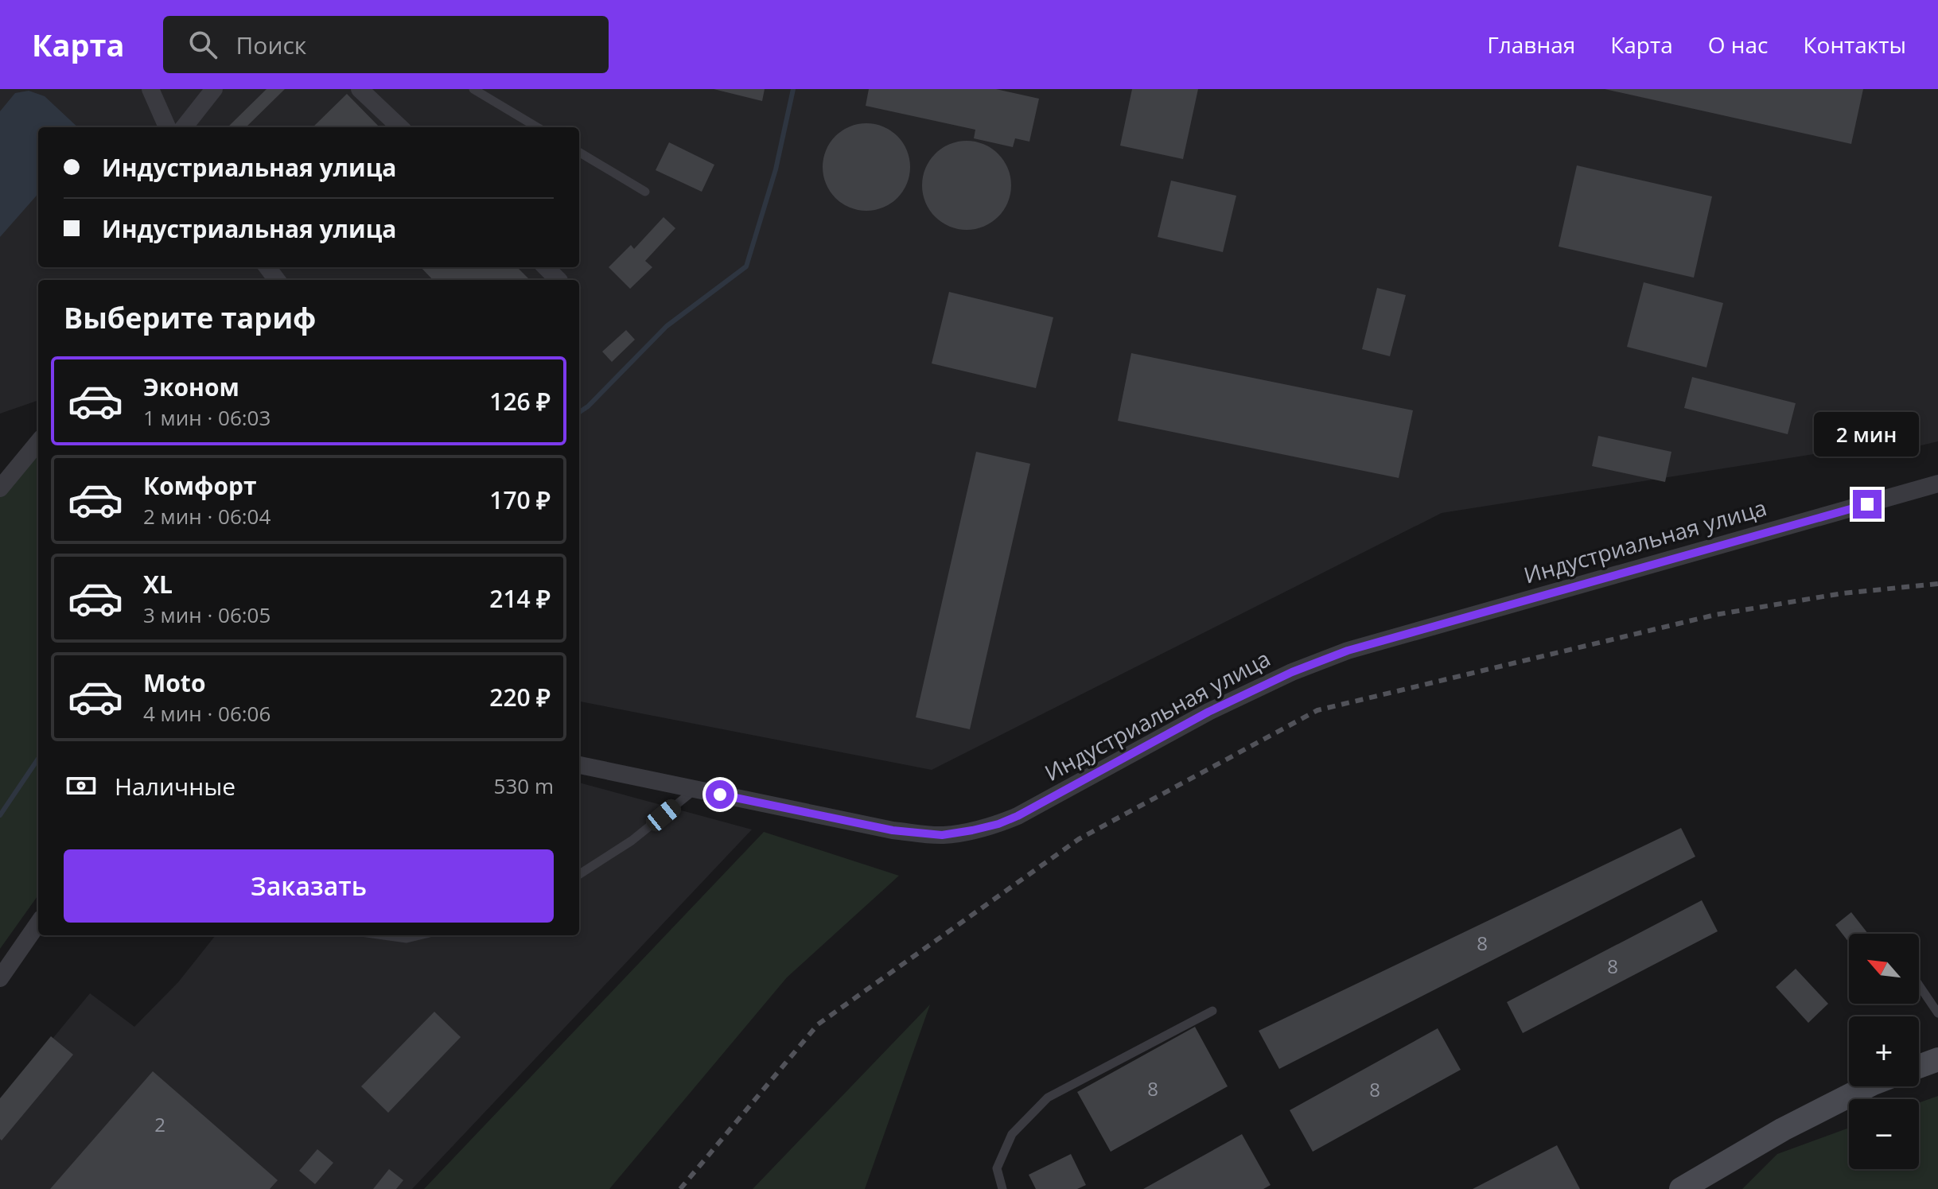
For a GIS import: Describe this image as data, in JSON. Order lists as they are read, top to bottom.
{
  "streets": {
    "street": ["Индустриальная улица"]
  },
  "house_numbers": [
    "8",
    "8",
    "8",
    "8",
    "2"
  ],
  "north": "top left",
  "page": {
    "header": "Карта",
    "search": "Поиск",
    "nav": [
      "Главная",
      "Карта",
      "О нас",
      "Контакты"
    ],
    "banner": ["Индустриальная улица", "Индустриальная улица"],
    "heading": "Выберите тариф",
    "list": [
      {
        "name": "Эконом",
        "note": "1 мин · 06:03",
        "value": "126 ₽"
      },
      {
        "name": "Комфорт",
        "note": "2 мин · 06:04",
        "value": "170 ₽"
      },
      {
        "name": "XL",
        "note": "3 мин · 06:05",
        "value": "214 ₽"
      },
      {
        "name": "Moto",
        "note": "4 мин · 06:06",
        "value": "220 ₽"
      }
    ],
    "bubble": "2 мин",
    "pay": ["Наличные", "530 m"],
    "buttons": "Заказать",
    "map_buttons": ["+", "−"]
  }
}
